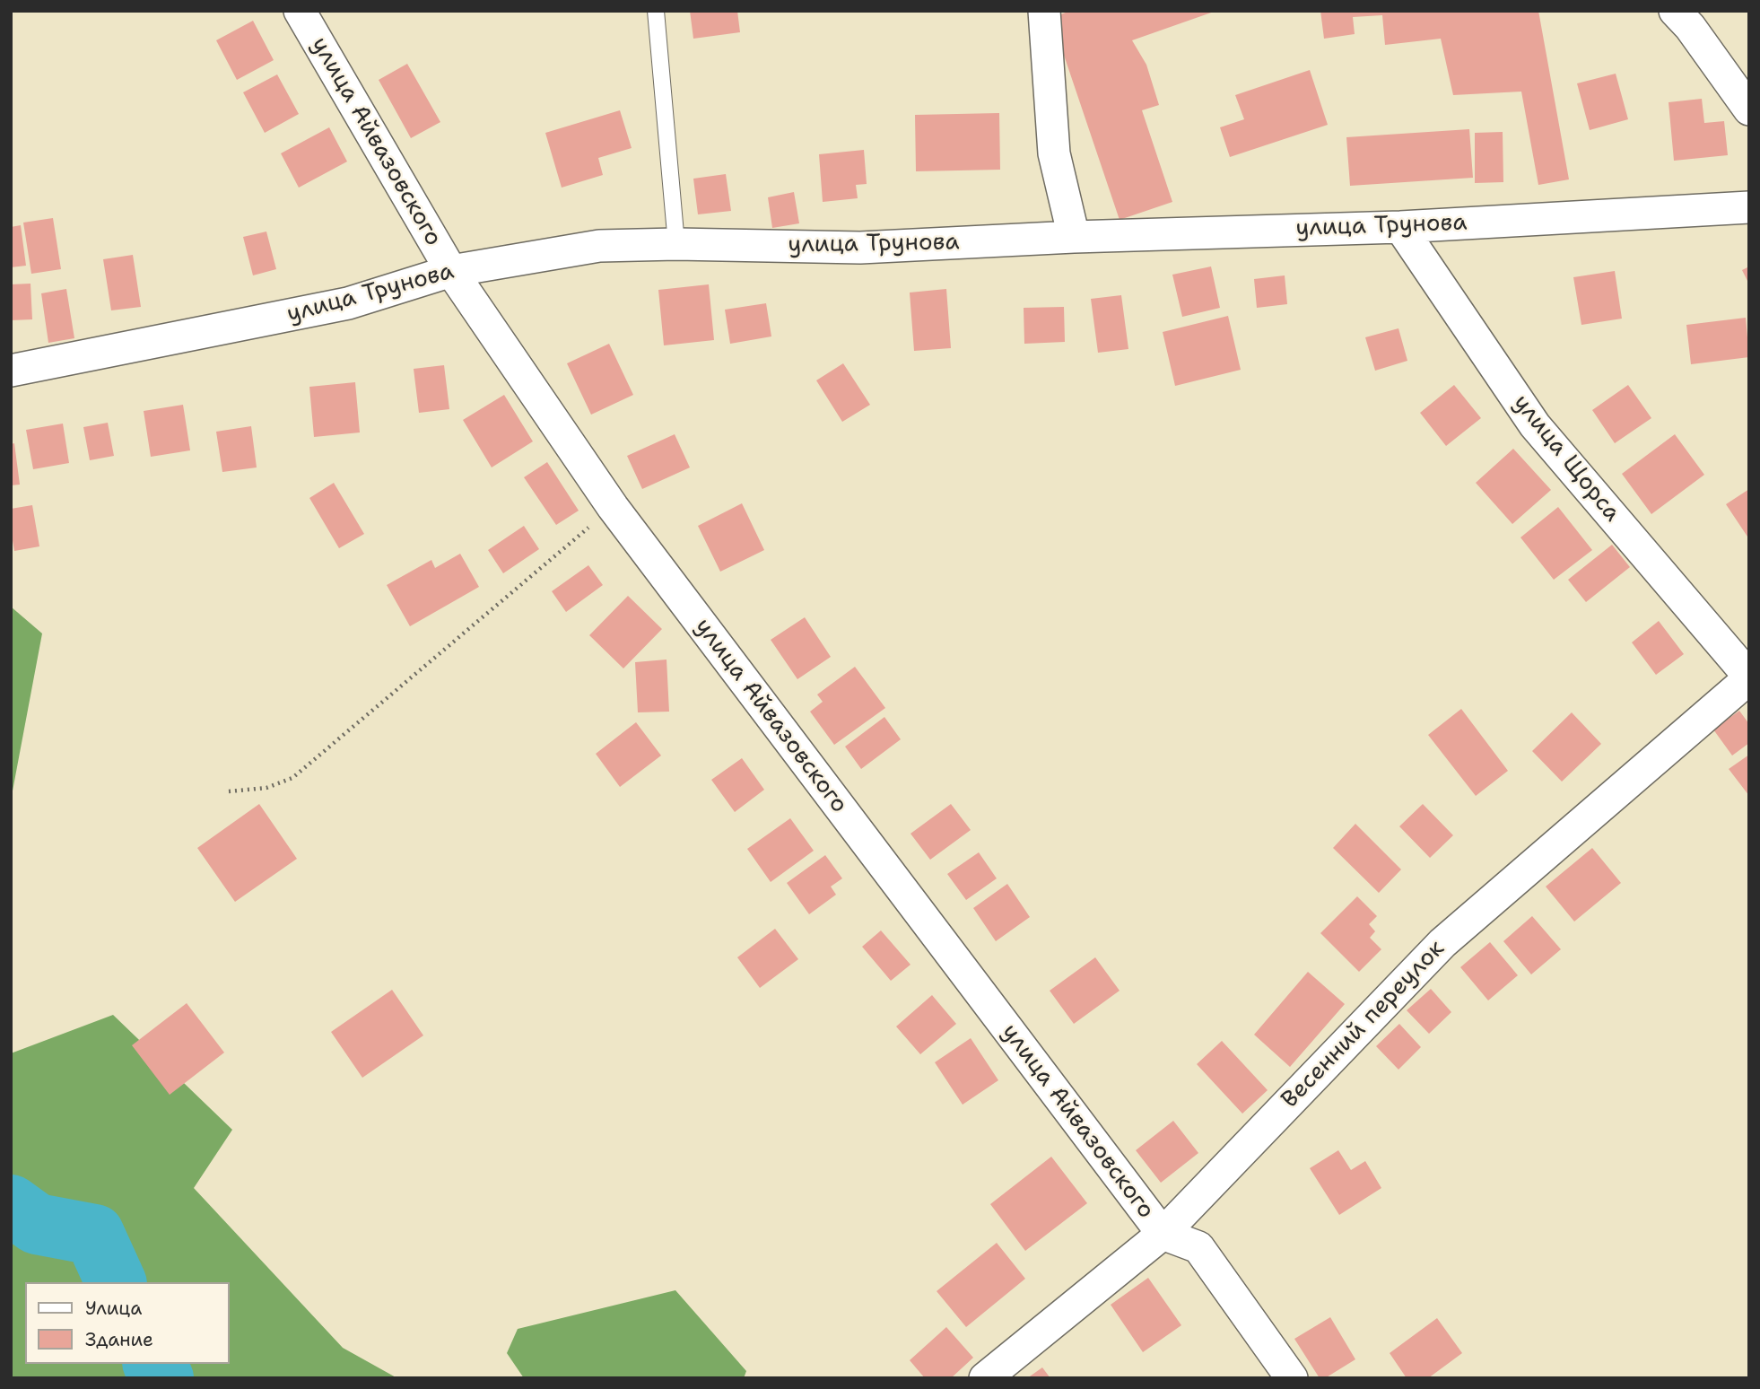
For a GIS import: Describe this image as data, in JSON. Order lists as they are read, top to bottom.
{
  "streets": {
    "street": [
      "улица Айвазовского",
      "улица Трунова",
      "улица Щорса",
      "Весенний переулок"
    ]
  },
  "crossings": [
    ["улица Айвазовского", "улица Трунова"],
    ["улица Айвазовского", "Весенний переулок"],
    ["улица Трунова", "улица Щорса"],
    ["улица Щорса", "Весенний переулок"]
  ],
  "legend": ["Улица", "Здание"]
}
